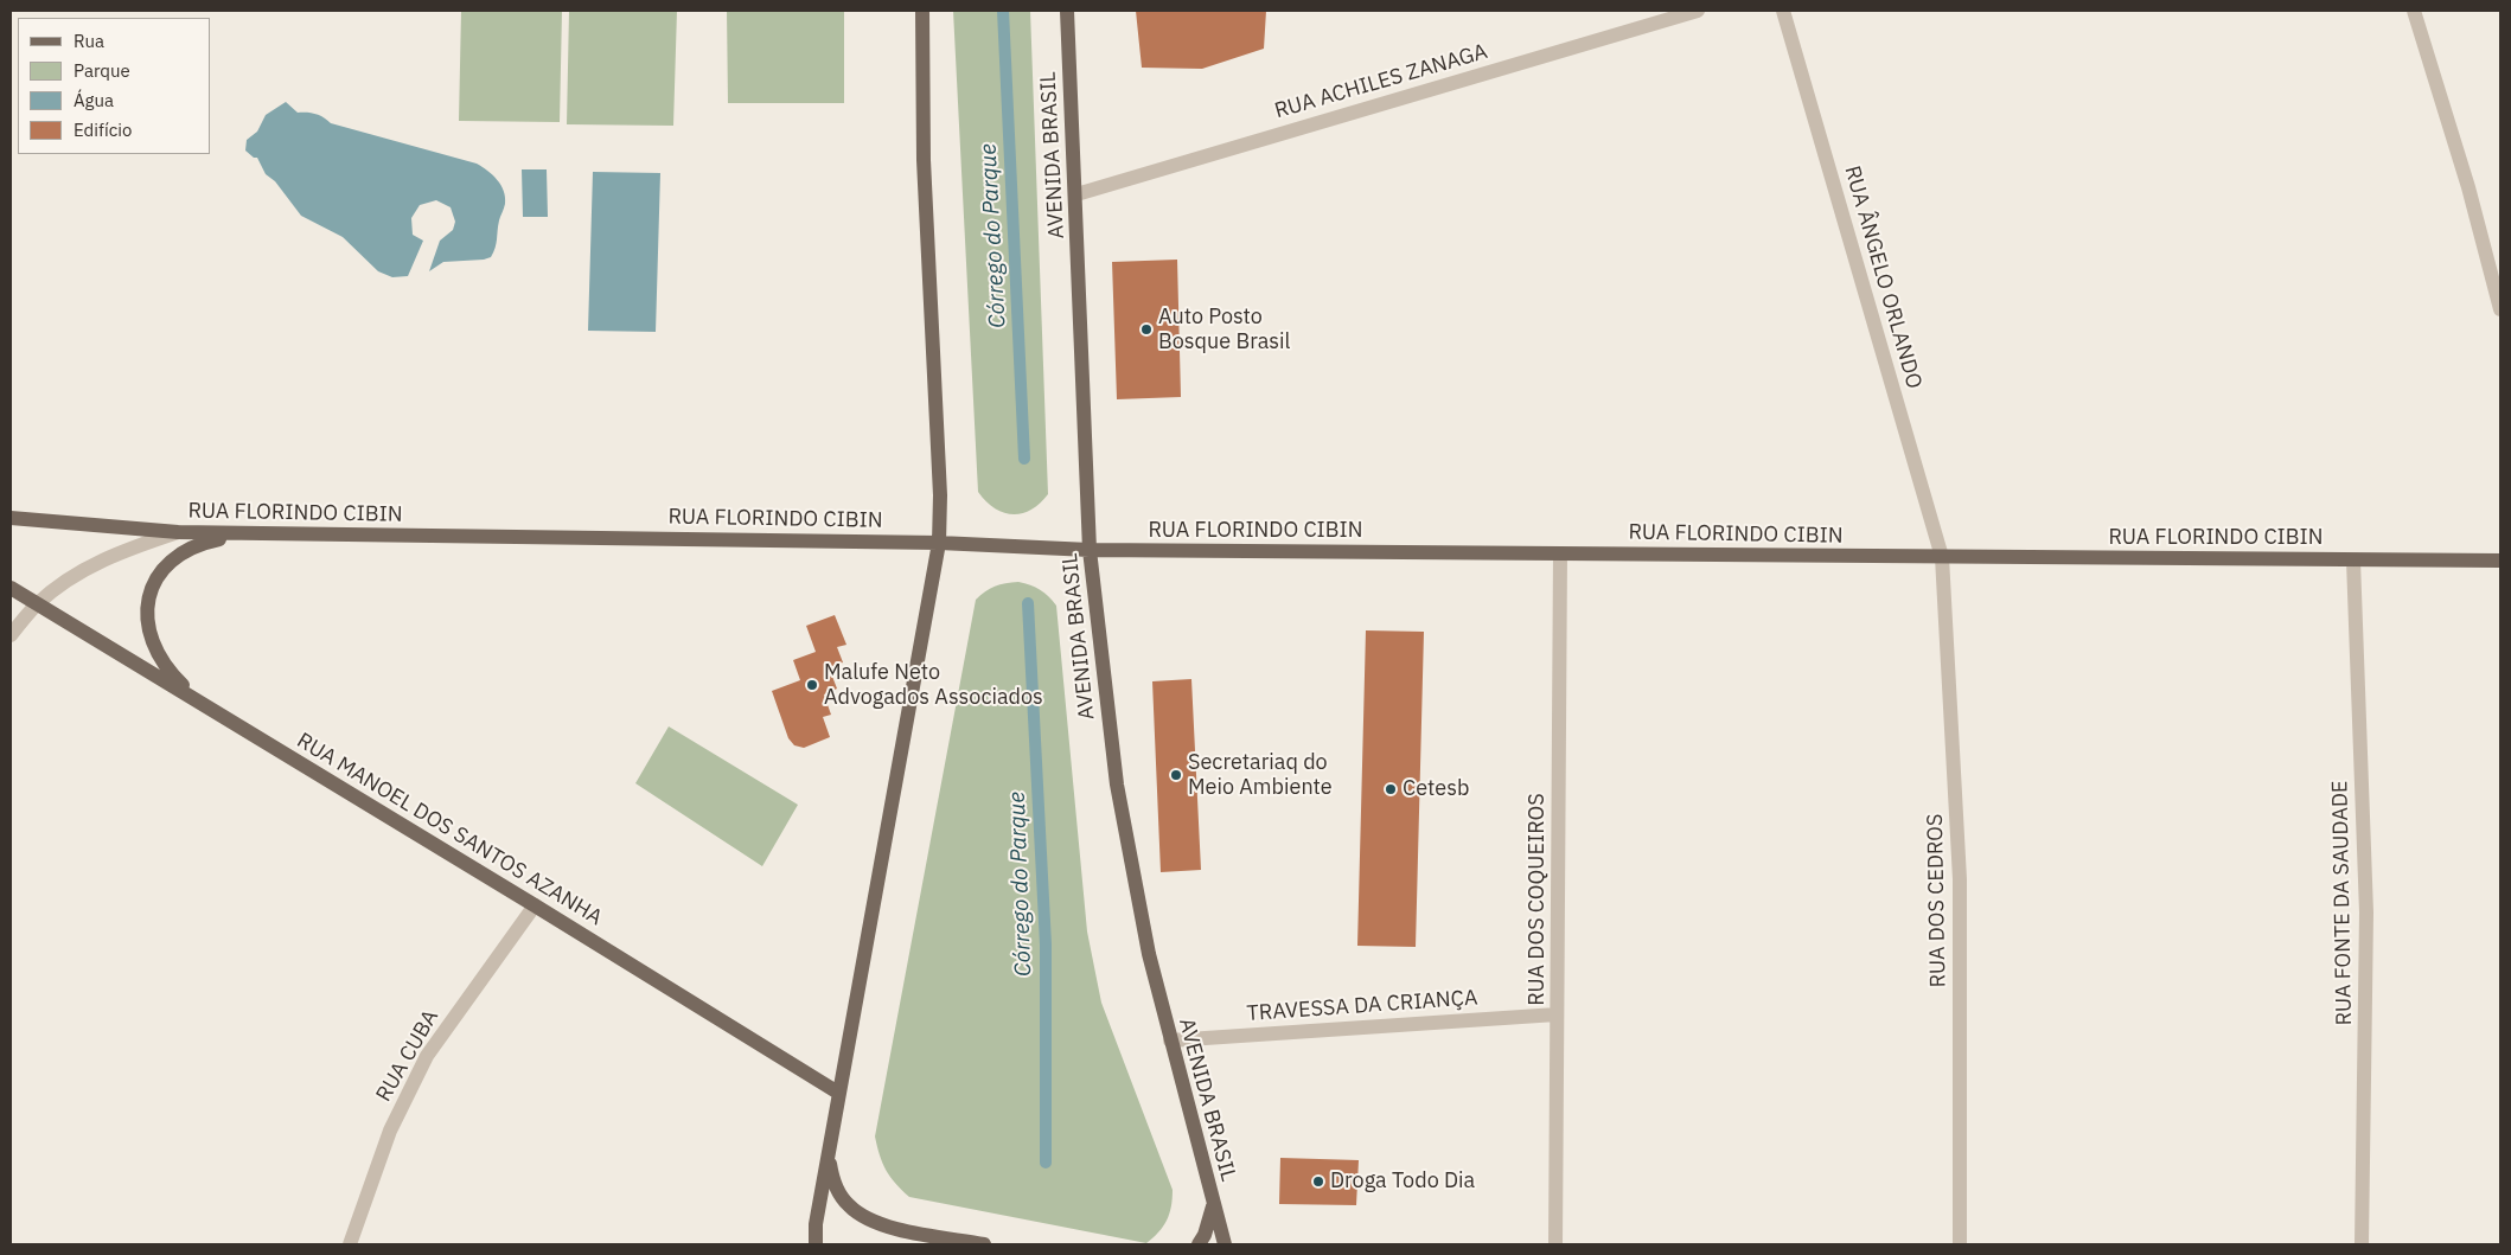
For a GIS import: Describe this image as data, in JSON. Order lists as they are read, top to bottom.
{
  "streets": {
    "main road": ["AVENIDA BRASIL", "RUA FLORINDO CIBIN", "RUA MANOEL DOS SANTOS AZANHA"],
    "street": [
      "RUA ACHILES ZANAGA",
      "RUA ÂNGELO ORLANDO",
      "RUA DOS COQUEIROS",
      "RUA DOS CEDROS",
      "RUA FONTE DA SAUDADE",
      "TRAVESSA DA CRIANÇA",
      "RUA CUBA"
    ]
  },
  "crossings": [
    ["RUA ACHILES ZANAGA", "AVENIDA BRASIL"],
    ["AVENIDA BRASIL", "RUA FLORINDO CIBIN"],
    ["AVENIDA BRASIL", "TRAVESSA DA CRIANÇA"],
    ["RUA ÂNGELO ORLANDO", "RUA FLORINDO CIBIN"],
    ["RUA ÂNGELO ORLANDO", "RUA DOS CEDROS"],
    ["RUA FLORINDO CIBIN", "RUA DOS COQUEIROS"],
    ["RUA FLORINDO CIBIN", "RUA DOS CEDROS"],
    ["RUA FLORINDO CIBIN", "RUA FONTE DA SAUDADE"],
    ["RUA MANOEL DOS SANTOS AZANHA", "RUA CUBA"],
    ["RUA DOS COQUEIROS", "TRAVESSA DA CRIANÇA"]
  ],
  "water": ["Córrego do Parque"],
  "places": [
    "Auto Posto Bosque Brasil",
    "Malufe Neto Advogados Associados",
    "Secretariaq do Meio Ambiente",
    "Cetesb",
    "Droga Todo Dia"
  ],
  "legend": [
    "Rua",
    "Parque",
    "Água",
    "Edifício"
  ]
}
